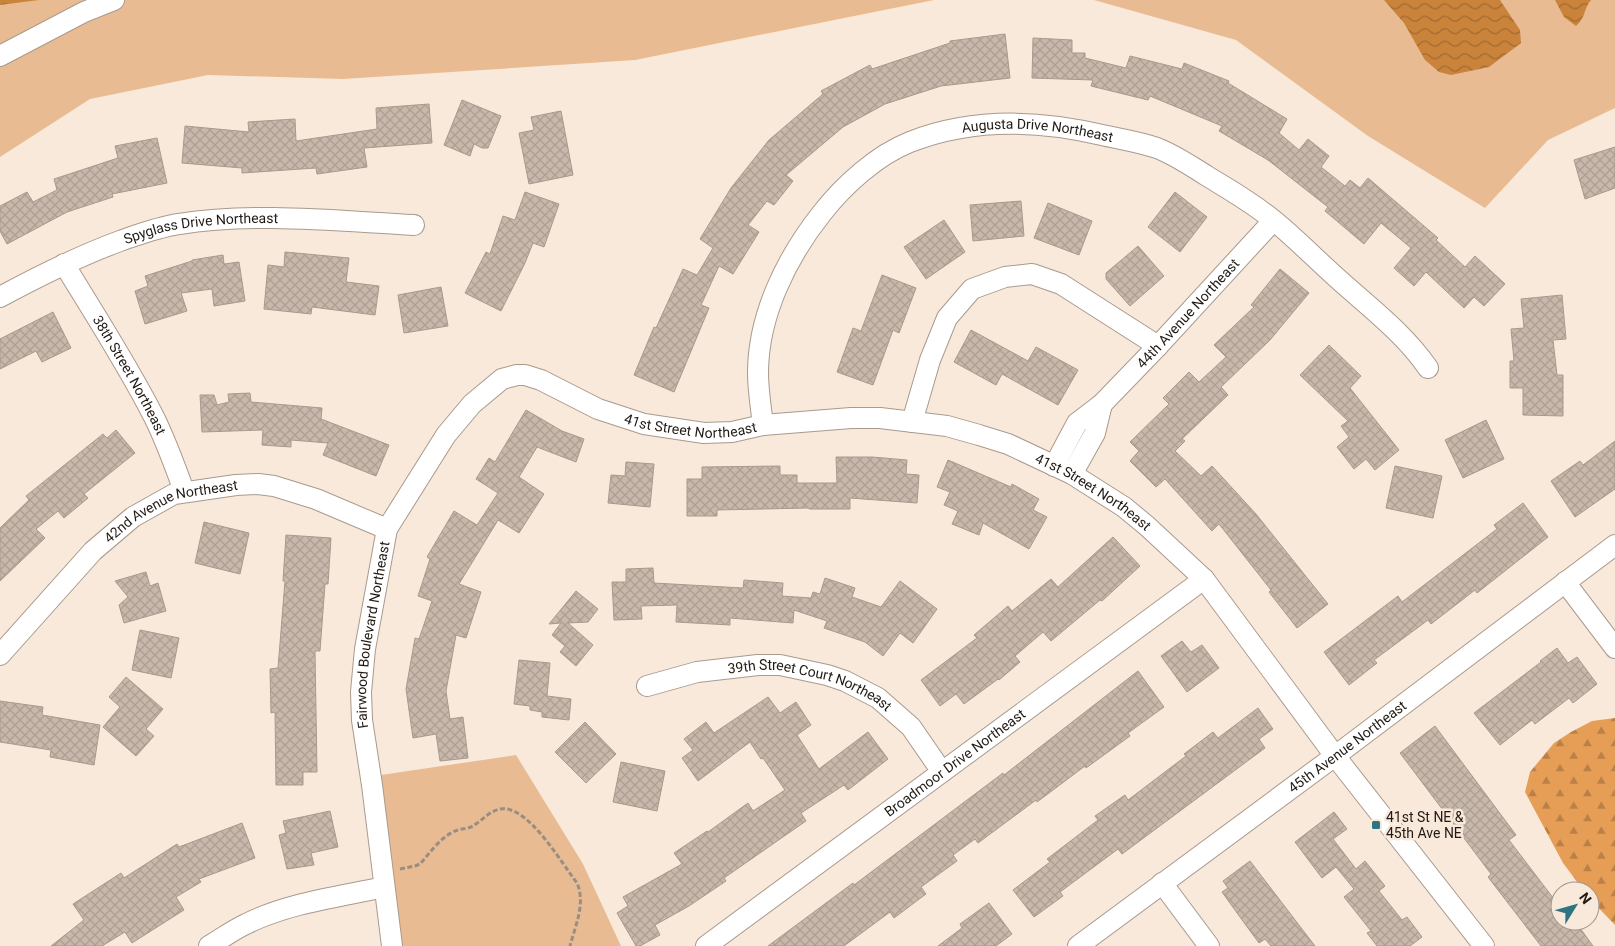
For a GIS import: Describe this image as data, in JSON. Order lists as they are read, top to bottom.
{
  "streets": {
    "street": [
      "Augusta Drive Northeast",
      "Spyglass Drive Northeast",
      "44th Avenue Northeast",
      "38th Street Northeast",
      "41st Street Northeast",
      "42nd Avenue Northeast",
      "Fairwood Boulevard Northeast",
      "39th Street Court Northeast",
      "45th Avenue Northeast",
      "Broadmoor Drive Northeast"
    ]
  },
  "crossings": [
    ["Augusta Drive Northeast", "44th Avenue Northeast"],
    ["Augusta Drive Northeast", "41st Street Northeast"],
    ["Spyglass Drive Northeast", "38th Street Northeast"],
    ["44th Avenue Northeast", "41st Street Northeast"],
    ["38th Street Northeast", "42nd Avenue Northeast"],
    ["41st Street Northeast", "Fairwood Boulevard Northeast"],
    ["41st Street Northeast", "45th Avenue Northeast"],
    ["41st Street Northeast", "Broadmoor Drive Northeast"],
    ["42nd Avenue Northeast", "Fairwood Boulevard Northeast"],
    ["39th Street Court Northeast", "Broadmoor Drive Northeast"]
  ],
  "places": {
    "transit": ["41st St NE & 45th Ave NE"]
  },
  "north": "top right"
}
